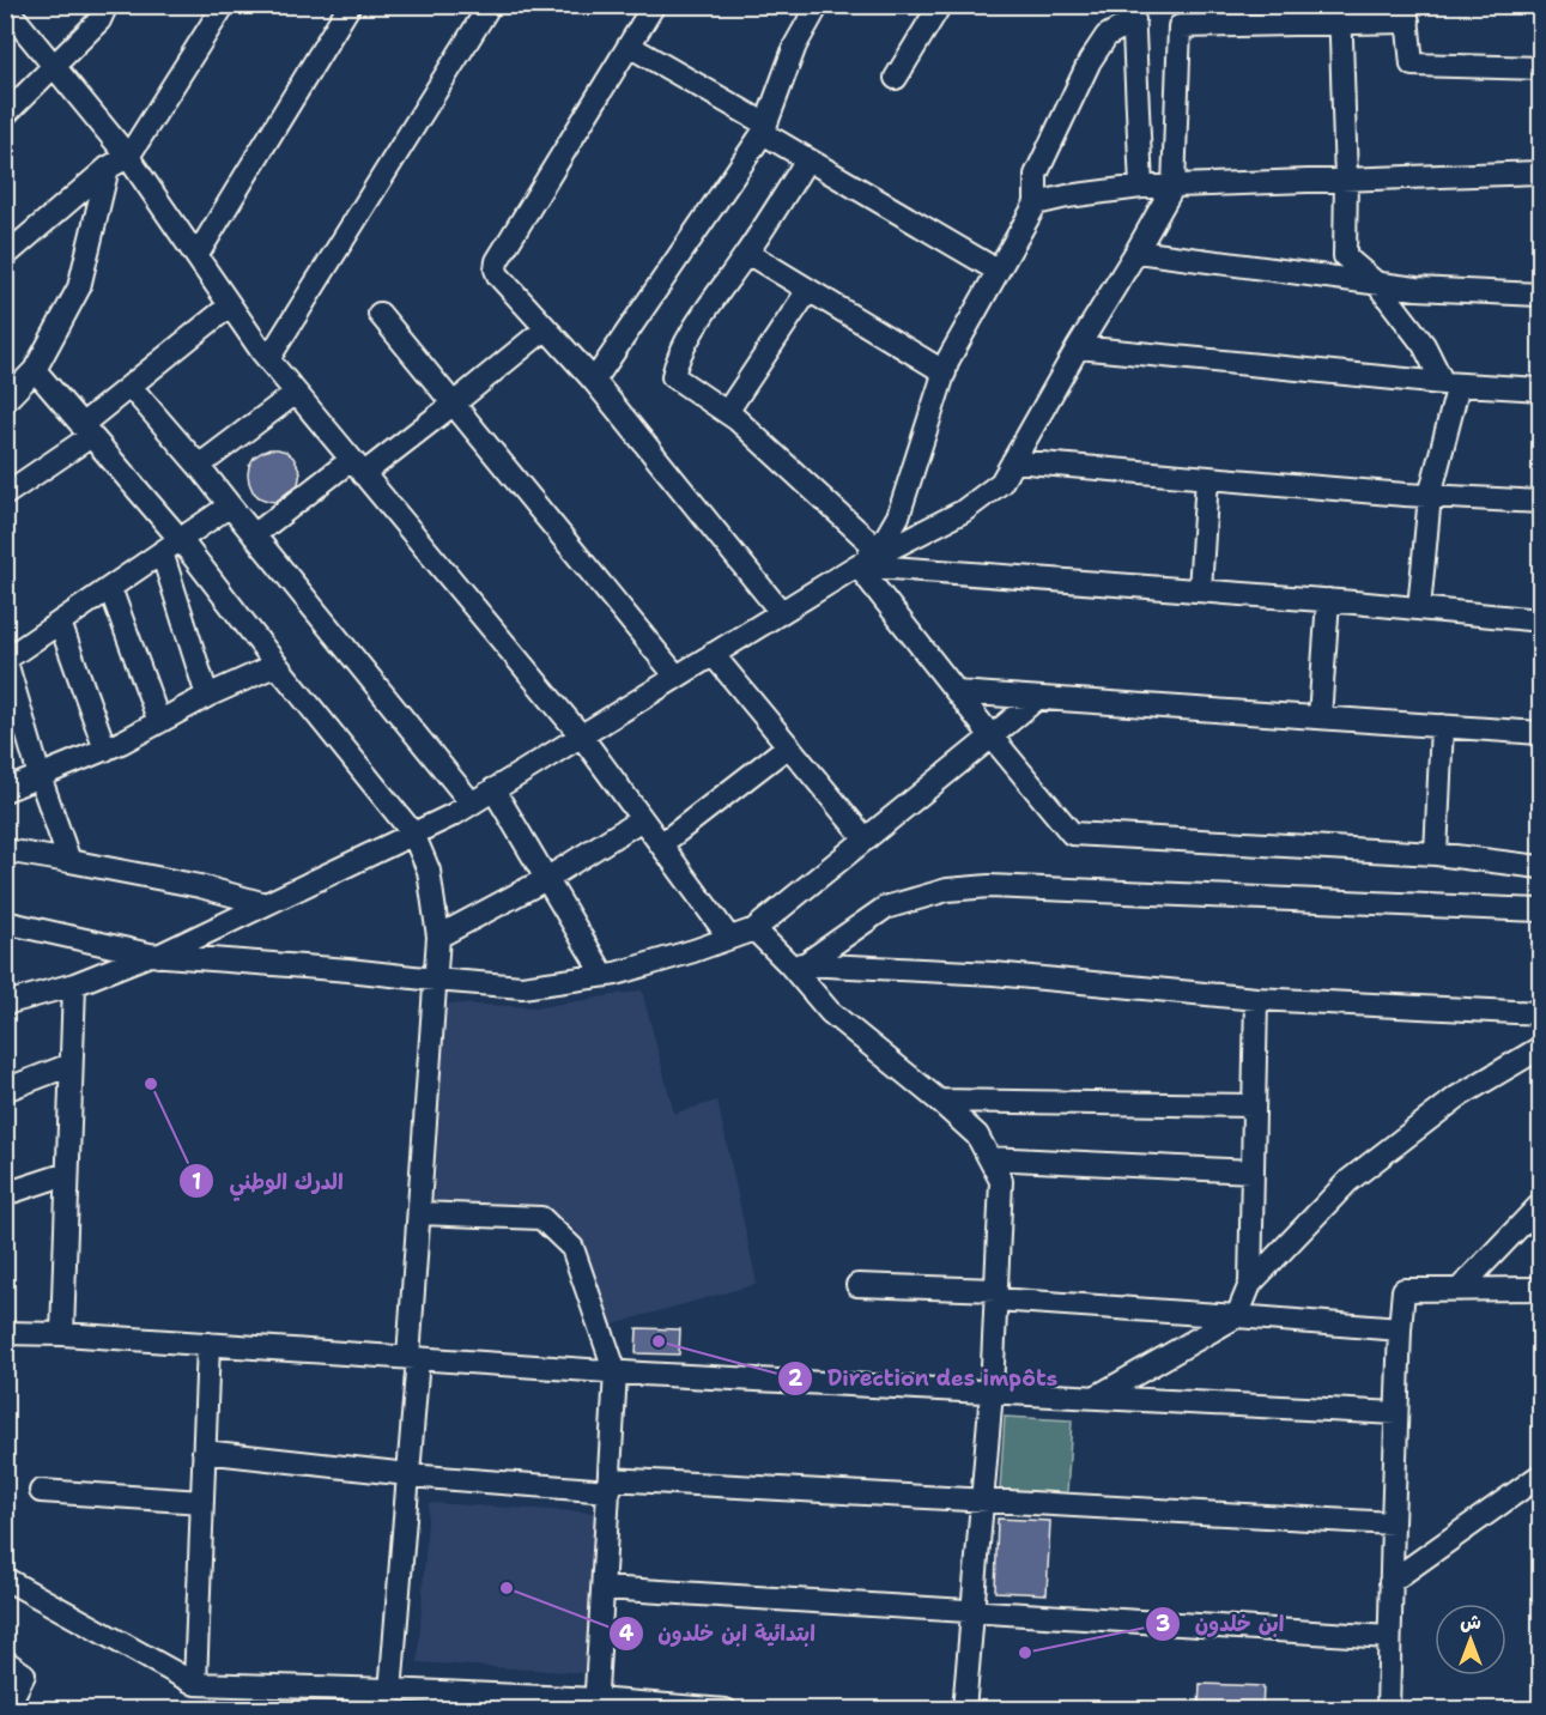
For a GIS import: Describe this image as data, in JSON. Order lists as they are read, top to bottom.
{
  "places": [
    "الدرك الوطني",
    "Direction des impôts",
    "ابتدائية ابن خلدون",
    "ابن خلدون"
  ],
  "north": "top"
}
